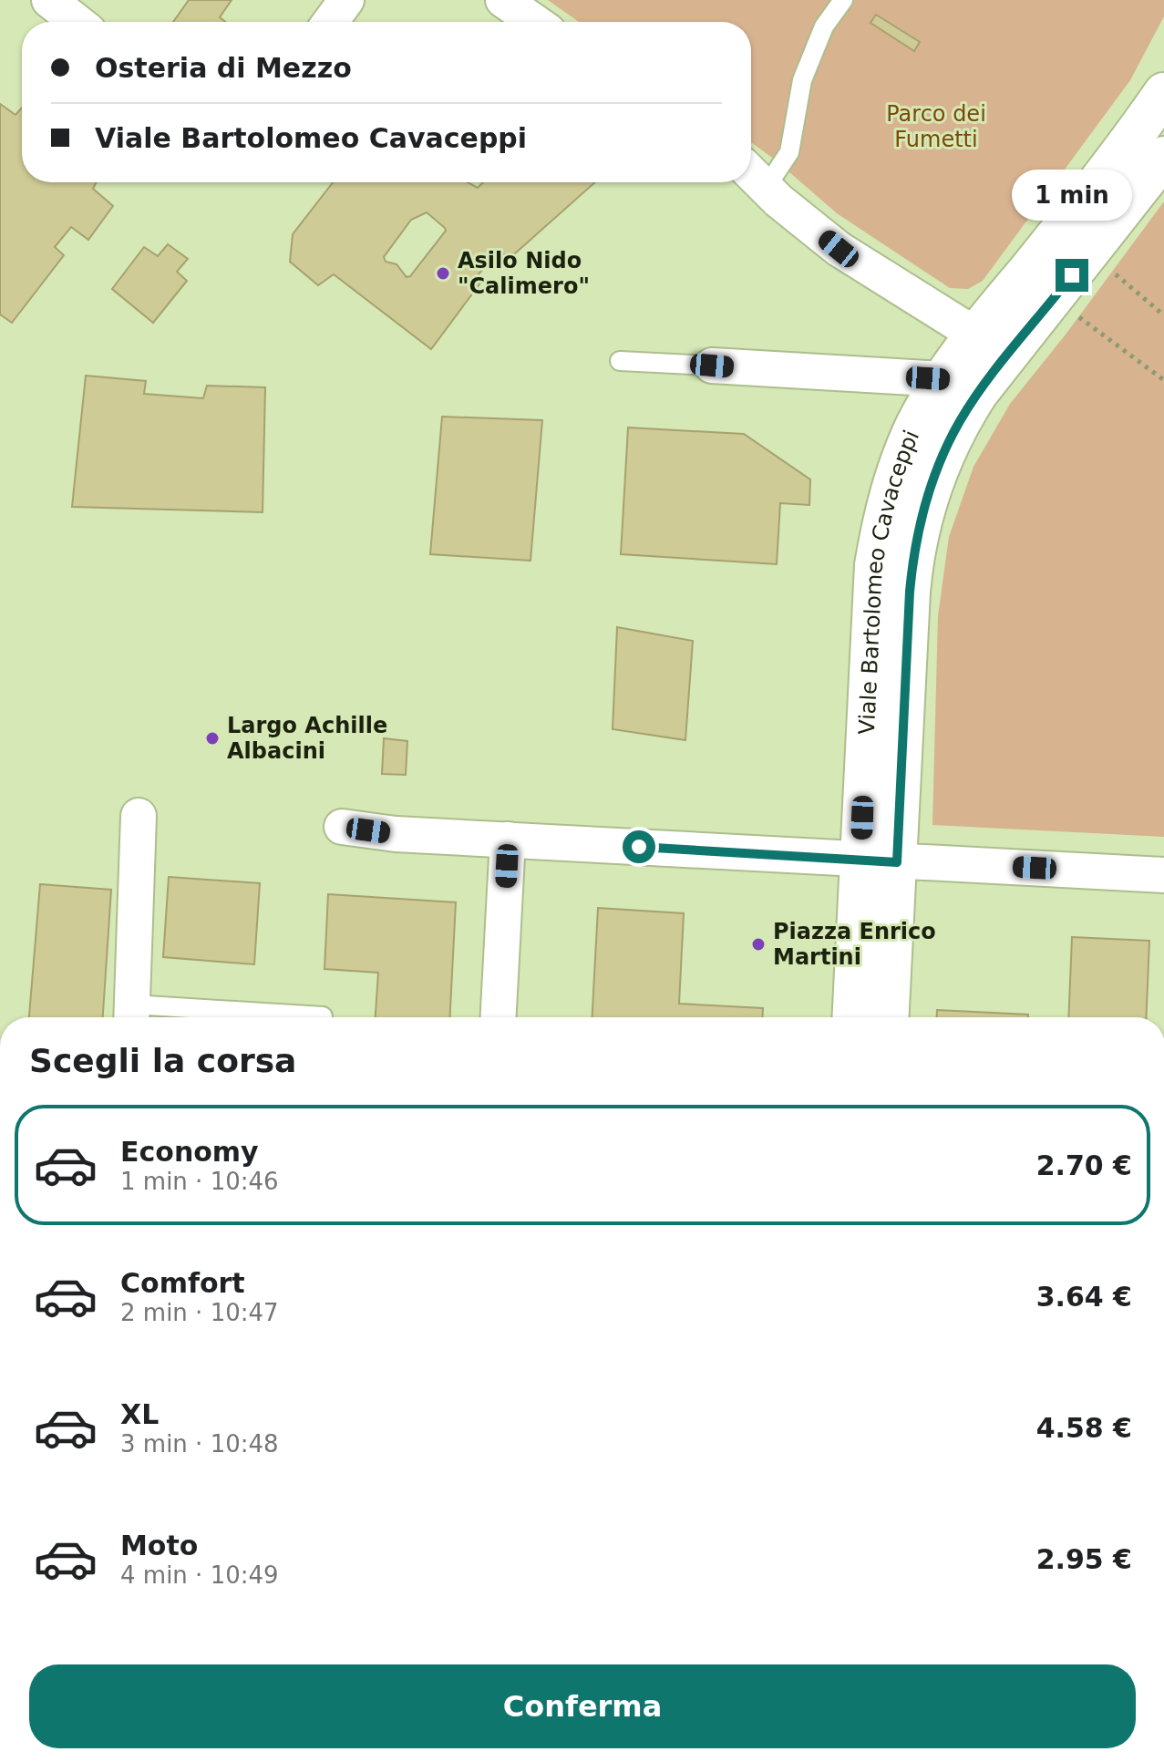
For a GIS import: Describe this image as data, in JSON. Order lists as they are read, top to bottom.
{
  "streets": {
    "street": ["Viale Bartolomeo Cavaceppi"]
  },
  "parks": ["Parco dei Fumetti"],
  "places": ["Asilo Nido \"Calimero\"", "Largo Achille Albacini", "Piazza Enrico Martini"],
  "page": {
    "banner": ["Osteria di Mezzo", "Viale Bartolomeo Cavaceppi"],
    "bubble": "1 min",
    "heading": "Scegli la corsa",
    "list": [
      {
        "name": "Economy",
        "note": "1 min · 10:46",
        "value": "2.70 €"
      },
      {
        "name": "Comfort",
        "note": "2 min · 10:47",
        "value": "3.64 €"
      },
      {
        "name": "XL",
        "note": "3 min · 10:48",
        "value": "4.58 €"
      },
      {
        "name": "Moto",
        "note": "4 min · 10:49",
        "value": "2.95 €"
      }
    ],
    "buttons": "Conferma"
  }
}
